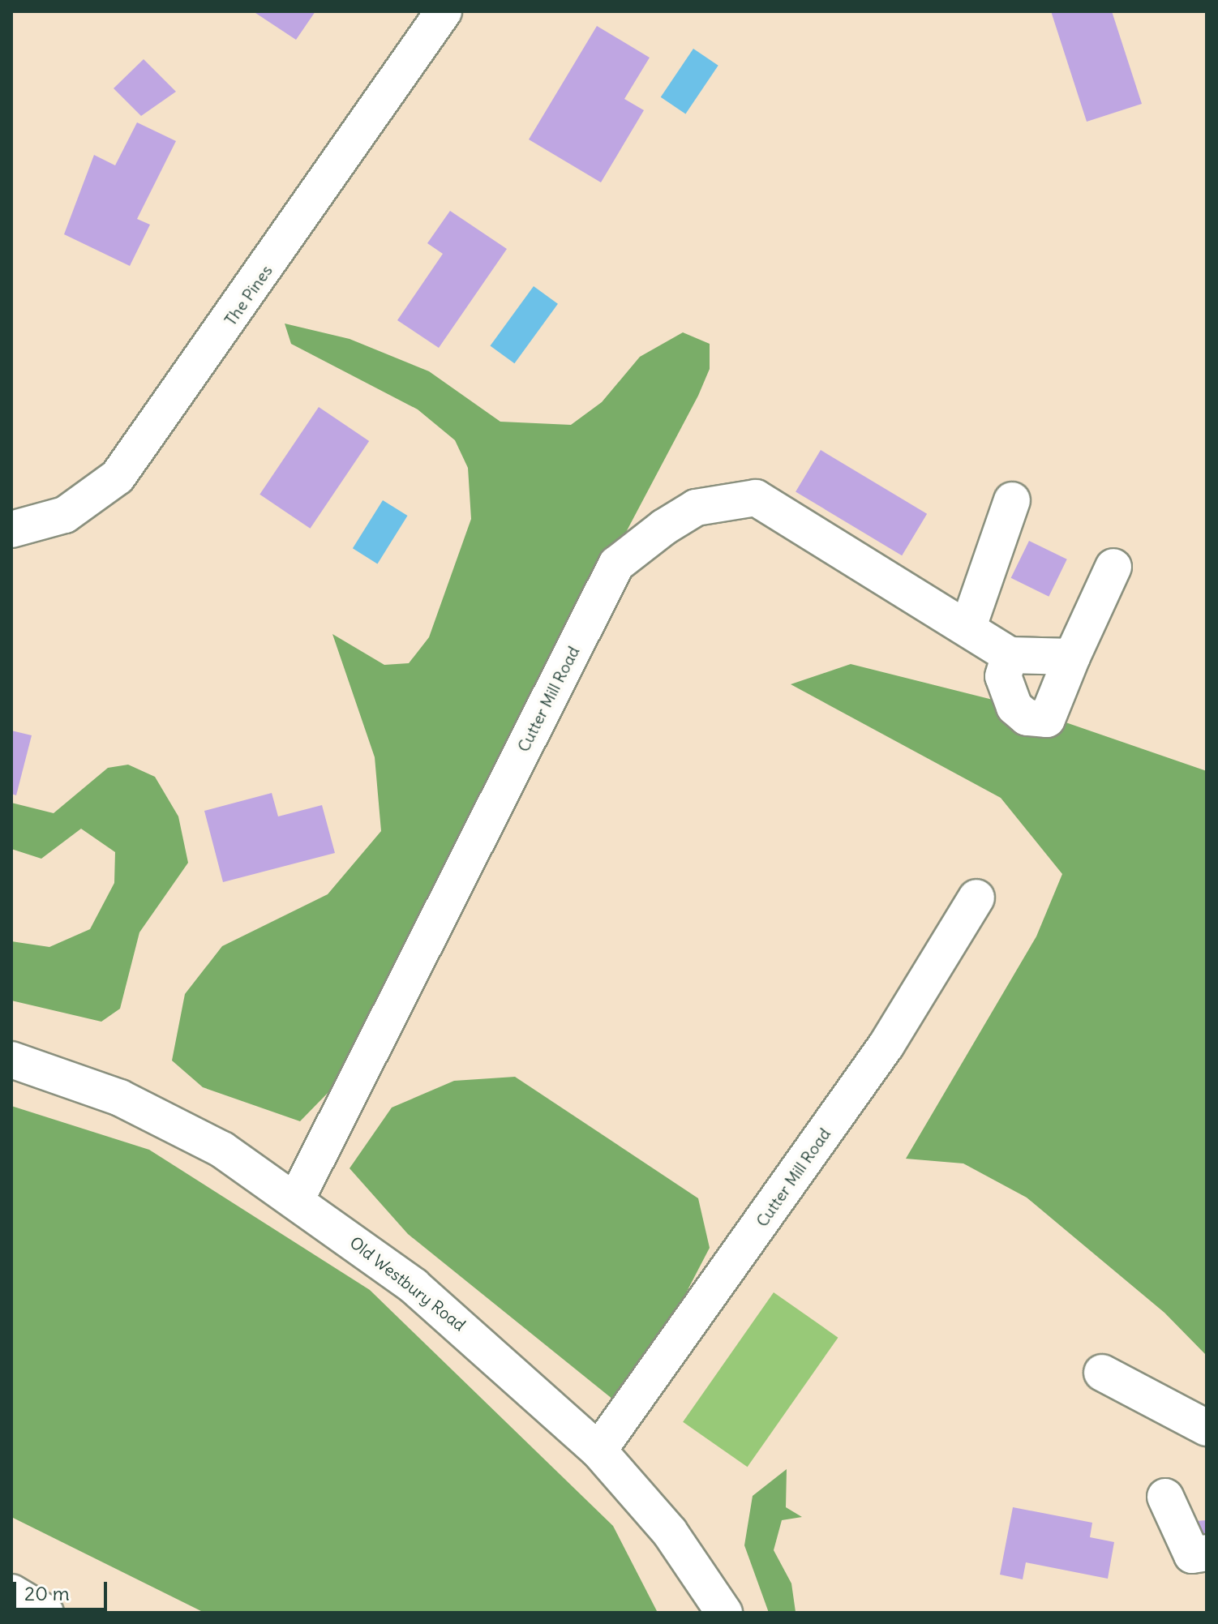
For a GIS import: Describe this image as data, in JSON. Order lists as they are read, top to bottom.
{
  "streets": {
    "main road": ["The Pines", "Cutter Mill Road", "Old Westbury Road"]
  },
  "crossings": [
    ["Cutter Mill Road", "Old Westbury Road"]
  ],
  "scale_bar": "20 m"
}
